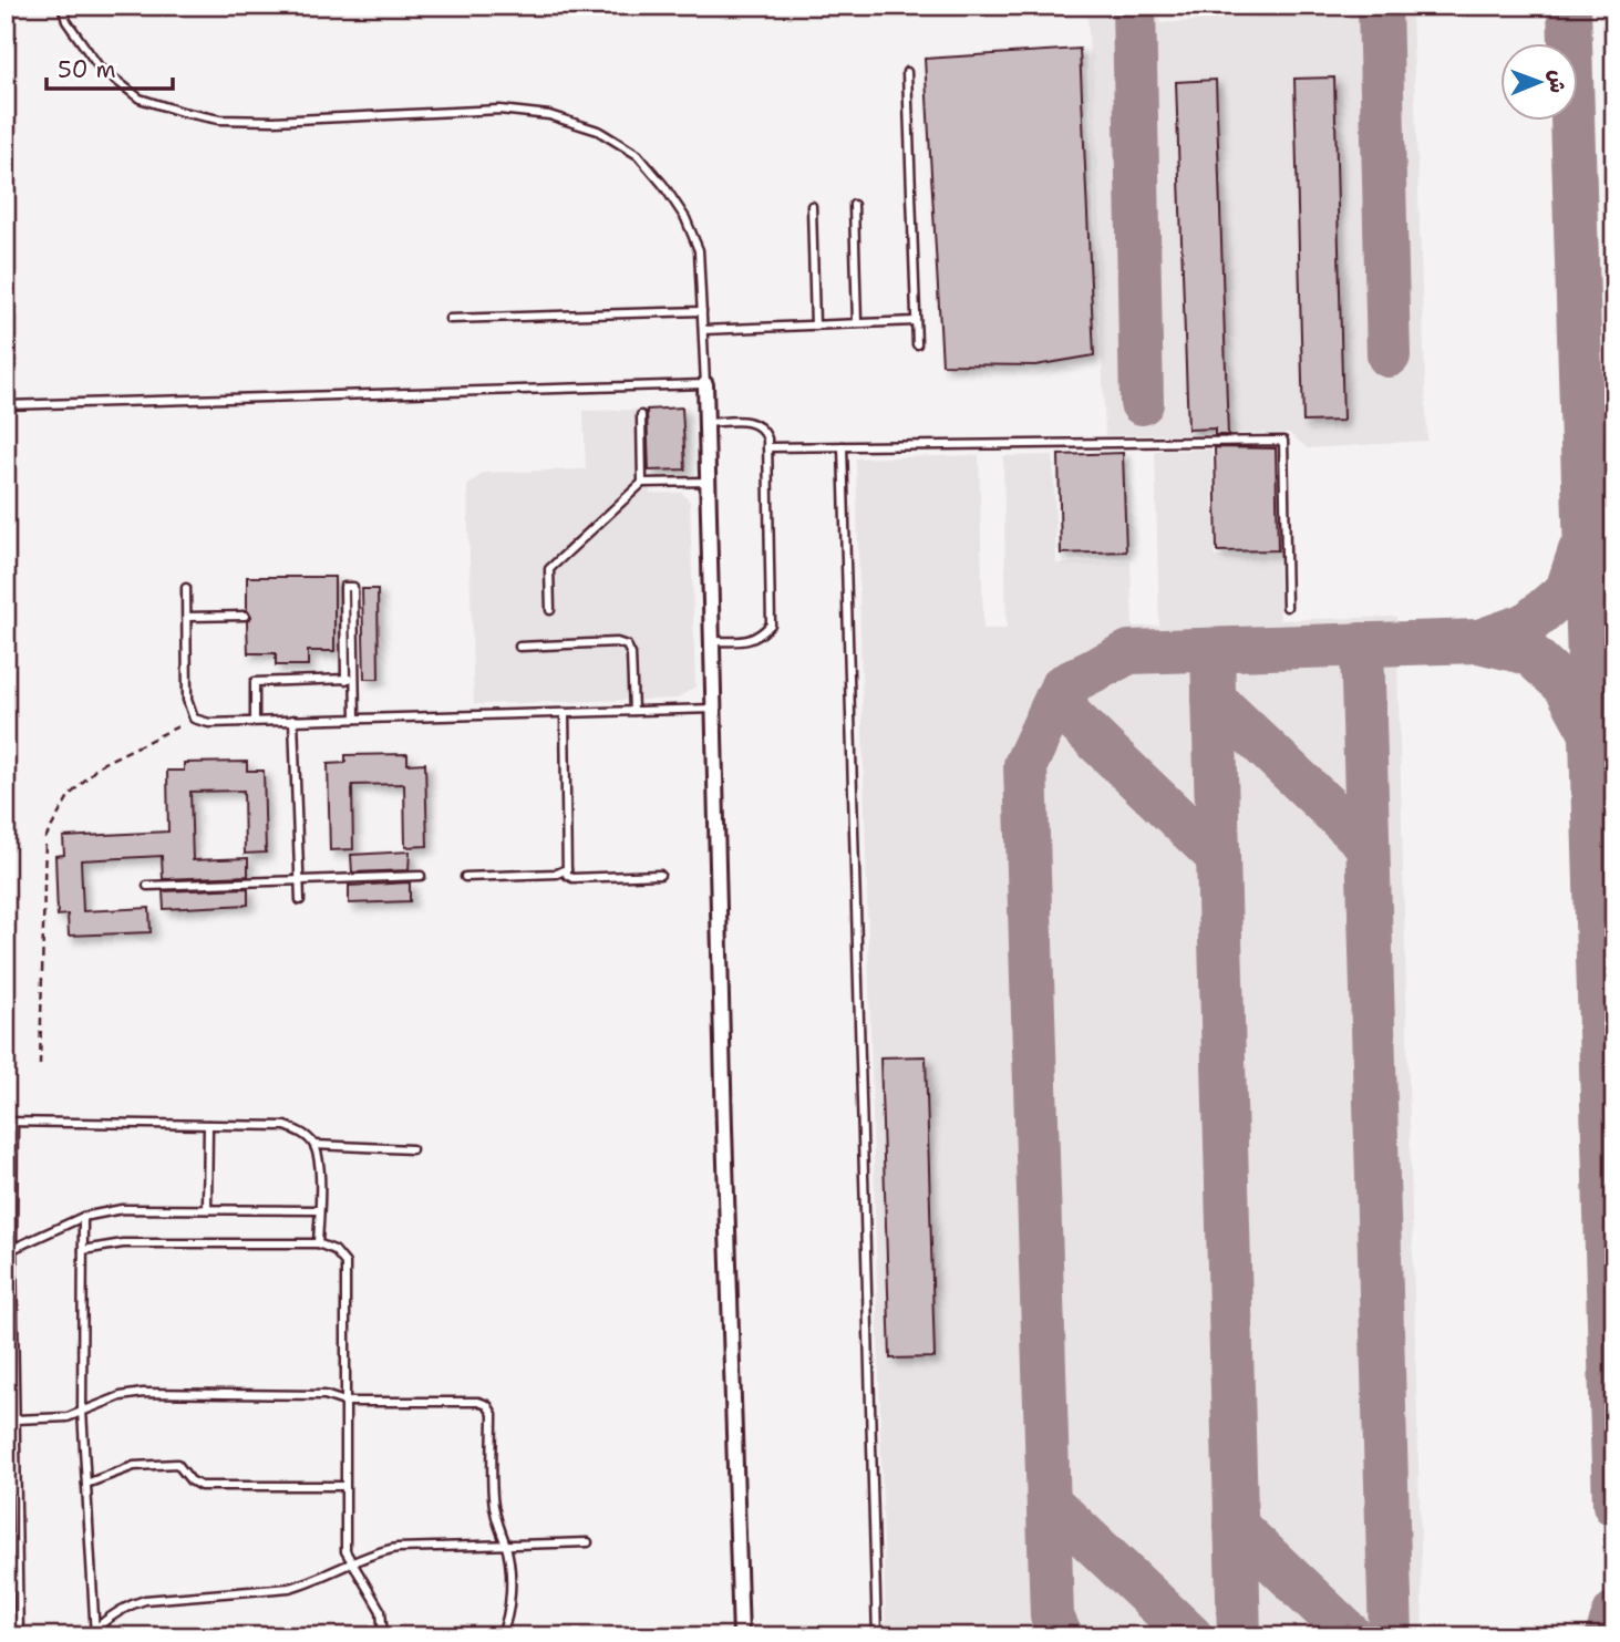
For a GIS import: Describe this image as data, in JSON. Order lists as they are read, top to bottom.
{
  "scale_bar": "50 m",
  "north": "right"
}
